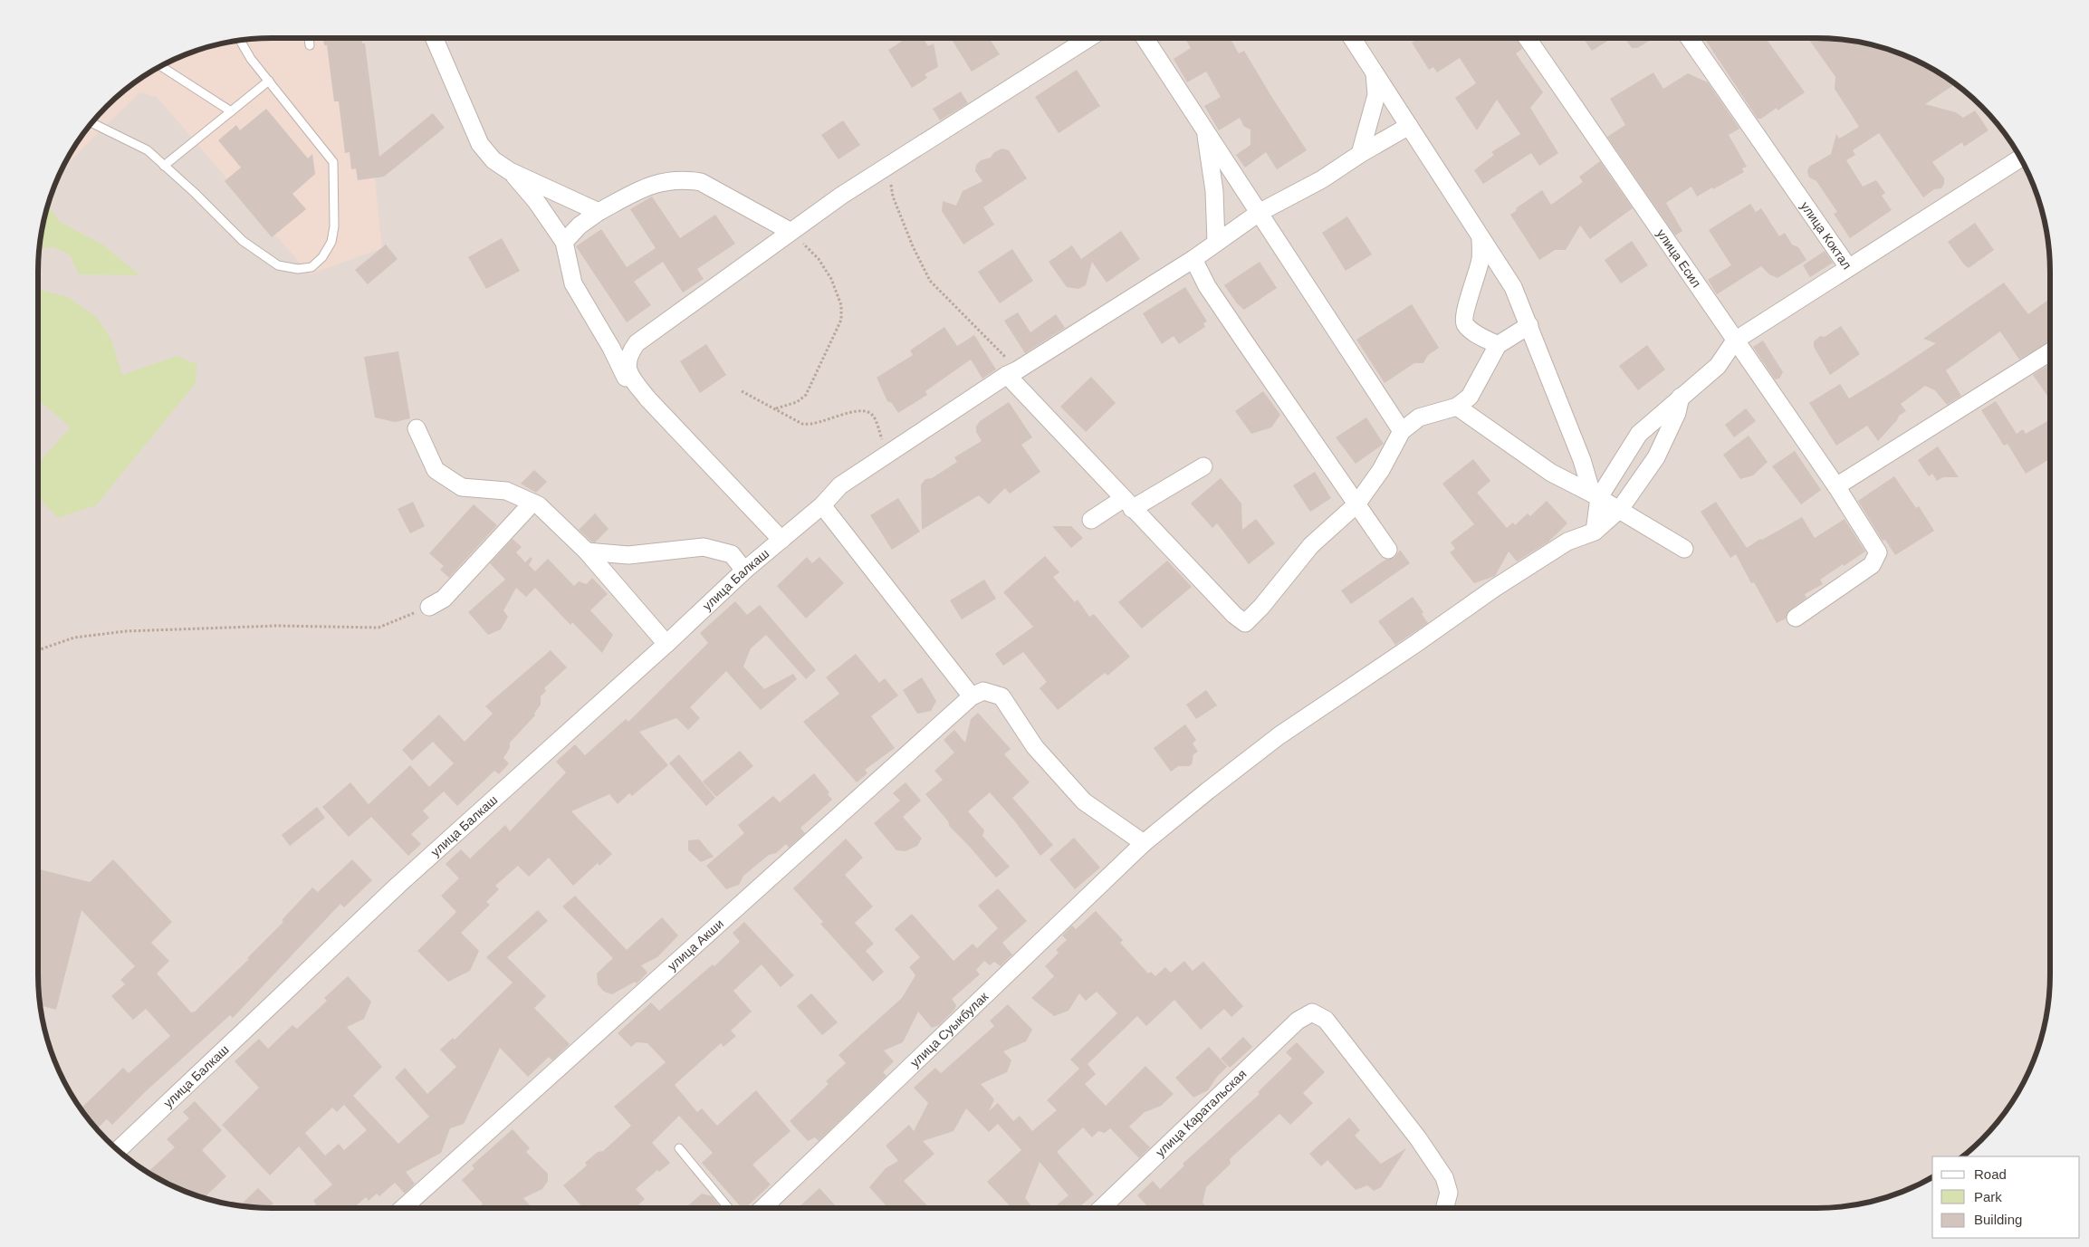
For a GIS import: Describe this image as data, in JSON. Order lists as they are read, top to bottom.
{
  "streets": {
    "street": [
      "улица Коктал",
      "улица Есил",
      "улица Балкаш",
      "улица Акши",
      "улица Суыкбулак",
      "улица Каратальская"
    ]
  },
  "legend": ["Road", "Park", "Building"]
}
